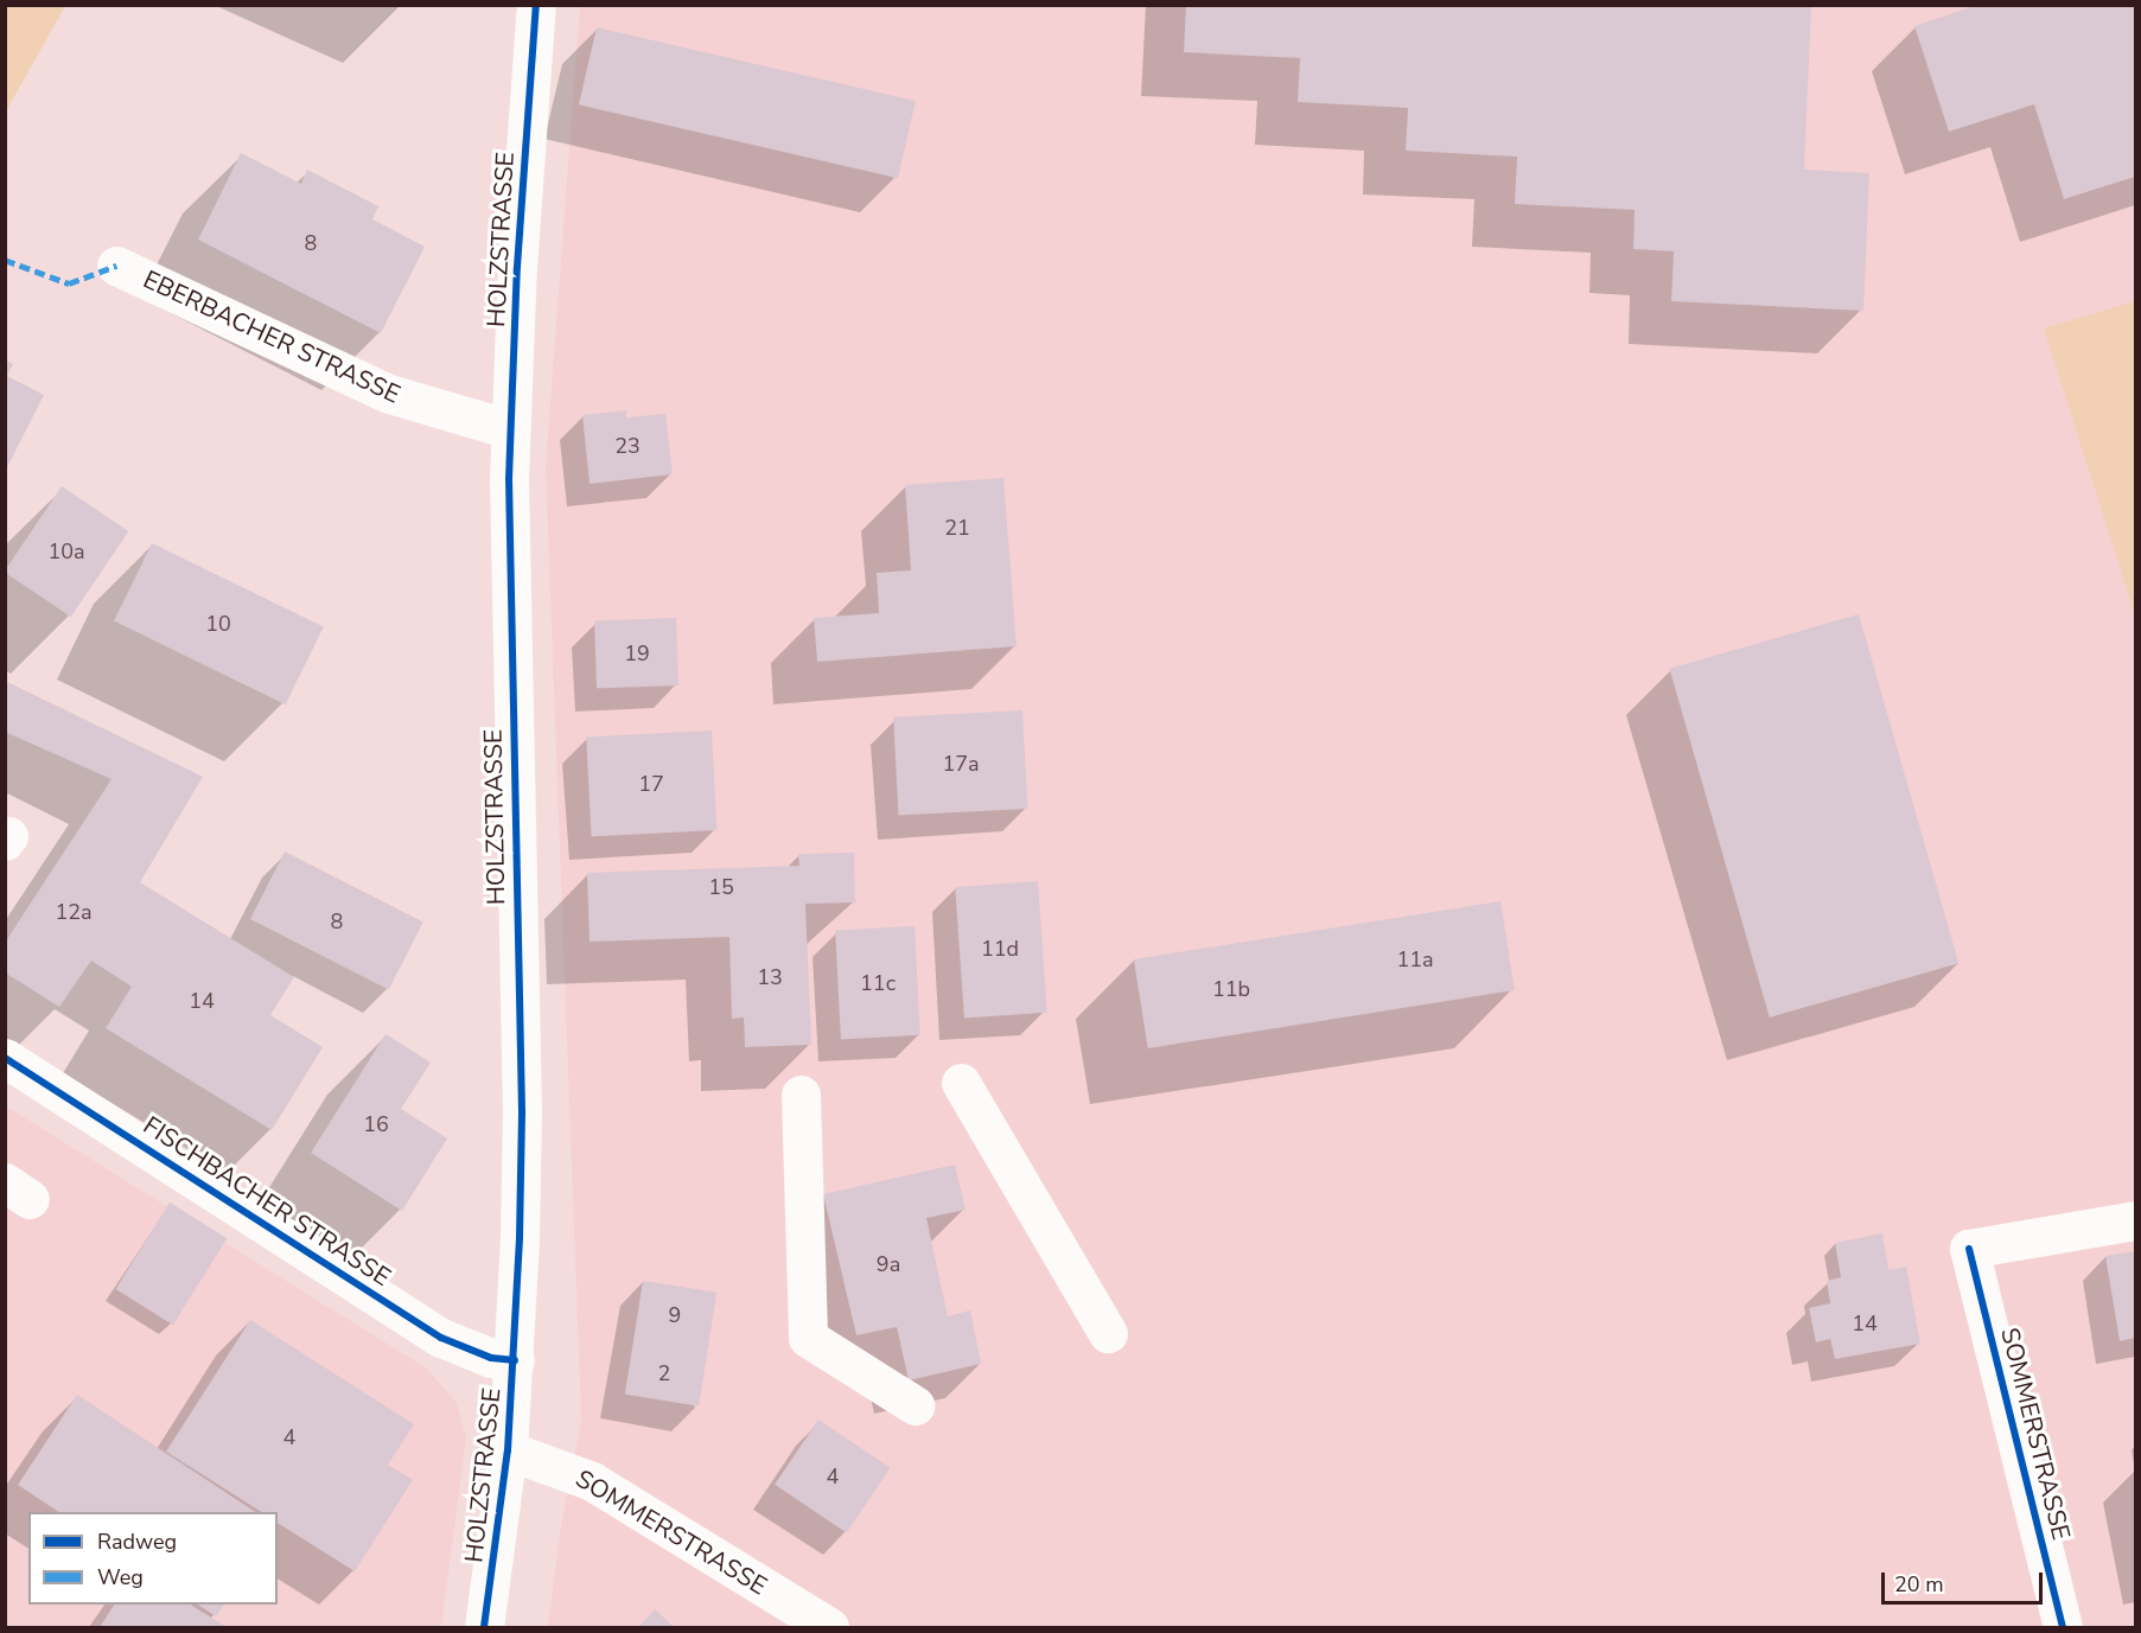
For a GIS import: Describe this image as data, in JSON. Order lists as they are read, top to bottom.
{
  "streets": {
    "street": [
      "HOLZSTRASSE",
      "EBERBACHER STRASSE",
      "FISCHBACHER STRASSE",
      "SOMMERSTRASSE"
    ]
  },
  "crossings": [
    ["HOLZSTRASSE", "EBERBACHER STRASSE"],
    ["HOLZSTRASSE", "FISCHBACHER STRASSE"],
    ["HOLZSTRASSE", "SOMMERSTRASSE"]
  ],
  "house_numbers": [
    "8",
    "23",
    "21",
    "10a",
    "10",
    "19",
    "17a",
    "17",
    "15",
    "12a",
    "8",
    "11d",
    "11a",
    "13",
    "11c",
    "11b",
    "14",
    "16",
    "9a",
    "9",
    "14",
    "2",
    "4",
    "4"
  ],
  "legend": ["Radweg", "Weg"],
  "scale_bar": "20 m"
}
